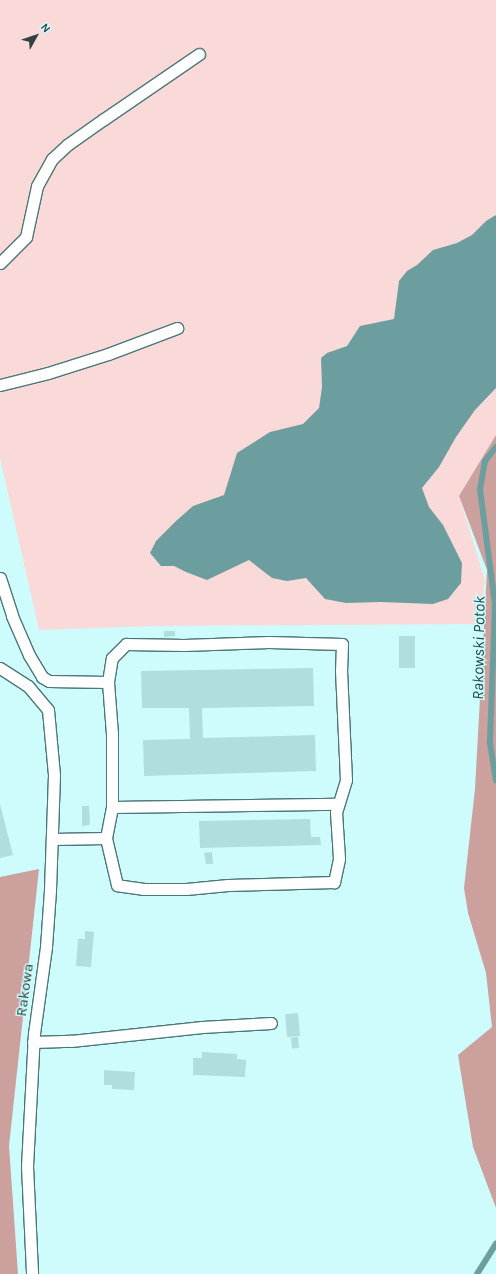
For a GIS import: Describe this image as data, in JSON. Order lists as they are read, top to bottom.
{
  "streets": {
    "lane": ["Rakowa"]
  },
  "water": ["Rakowski Potok"],
  "north": "top right"
}
